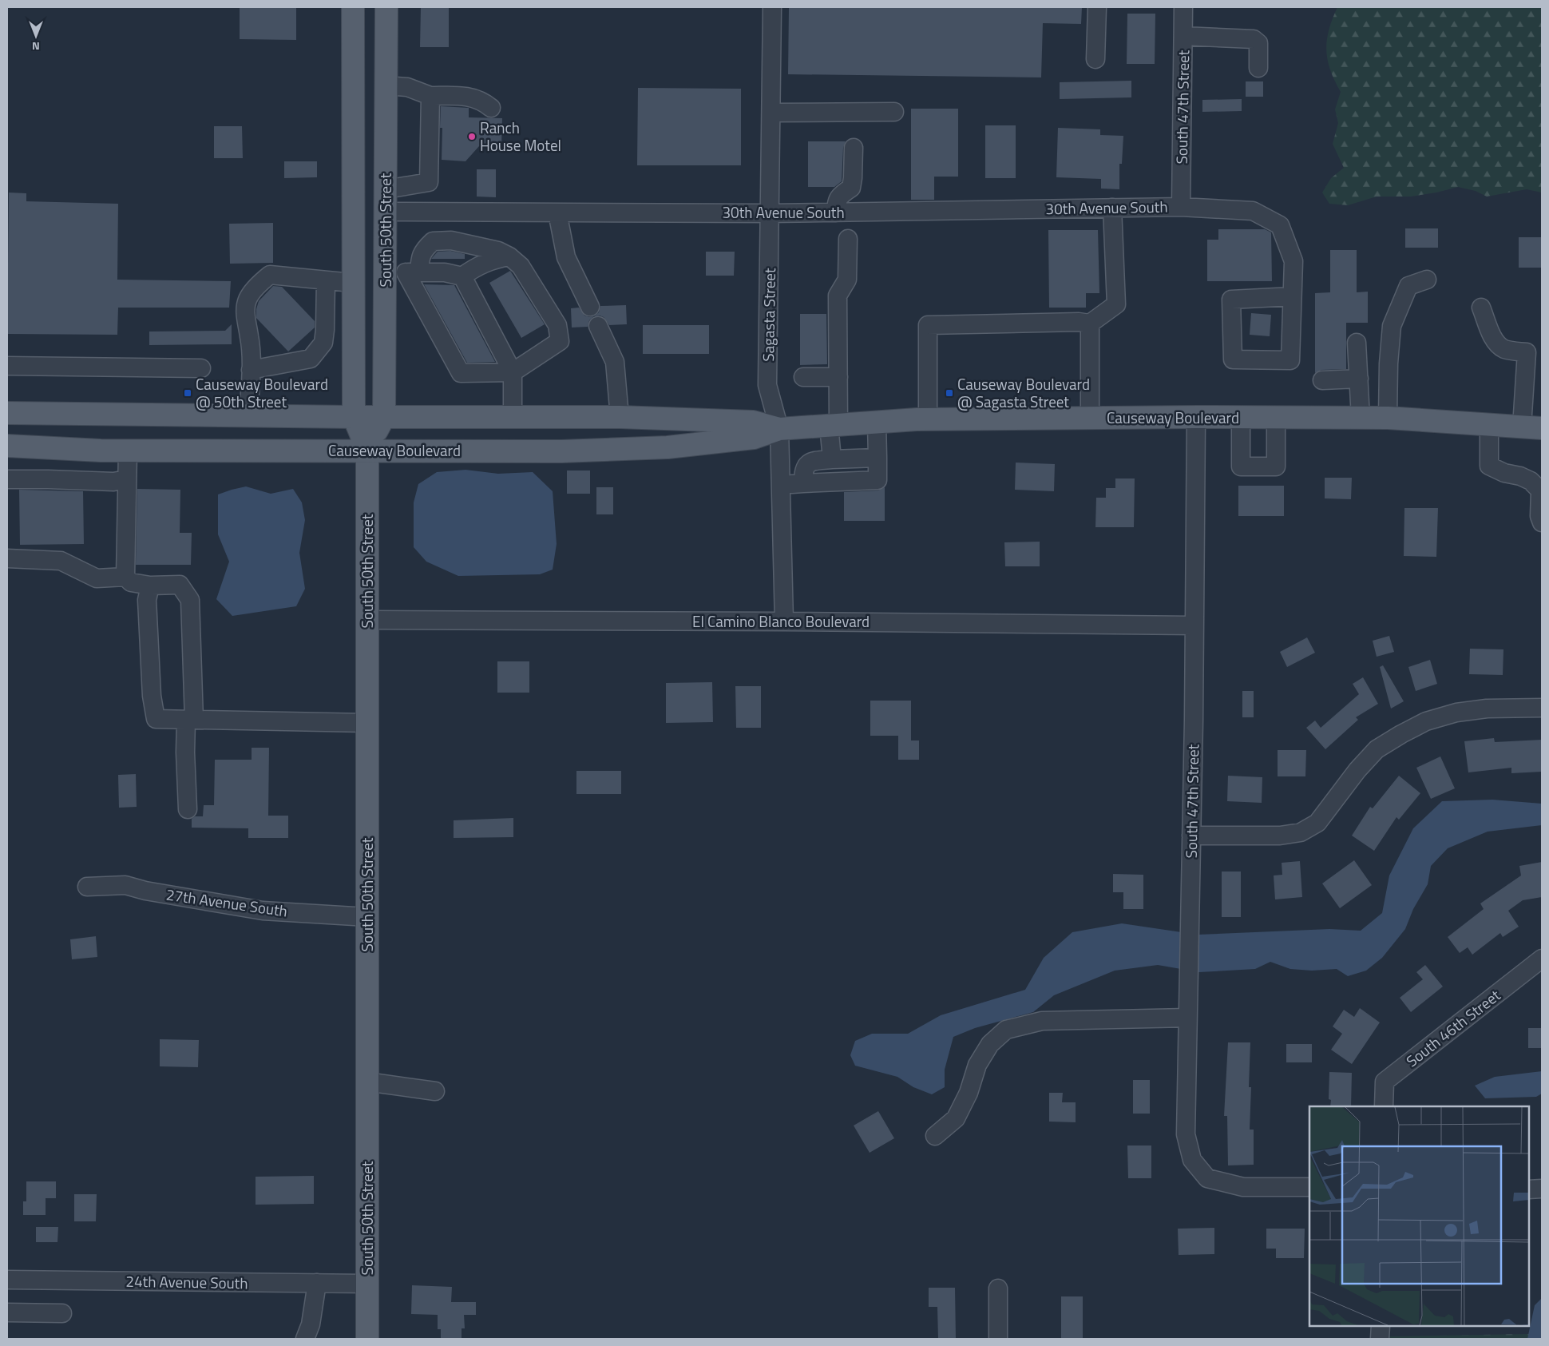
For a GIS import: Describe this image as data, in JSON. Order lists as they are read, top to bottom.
{
  "streets": {
    "main road": ["South 50th Street", "Causeway Boulevard"],
    "street": [
      "South 47th Street",
      "30th Avenue South",
      "Sagasta Street",
      "El Camino Blanco Boulevard",
      "27th Avenue South",
      "South 46th Street",
      "24th Avenue South"
    ]
  },
  "crossings": [
    ["South 47th Street", "30th Avenue South"],
    ["South 47th Street", "Causeway Boulevard"],
    ["South 47th Street", "El Camino Blanco Boulevard"],
    ["30th Avenue South", "South 50th Street"],
    ["30th Avenue South", "Sagasta Street"],
    ["South 50th Street", "Causeway Boulevard"],
    ["South 50th Street", "El Camino Blanco Boulevard"],
    ["South 50th Street", "27th Avenue South"],
    ["South 50th Street", "24th Avenue South"],
    ["Sagasta Street", "Causeway Boulevard"],
    ["Sagasta Street", "El Camino Blanco Boulevard"]
  ],
  "places": {
    "other": ["Ranch House Motel"],
    "transit": ["Causeway Boulevard @ 50th Street", "Causeway Boulevard @ Sagasta Street"]
  },
  "north": "bottom"
}
